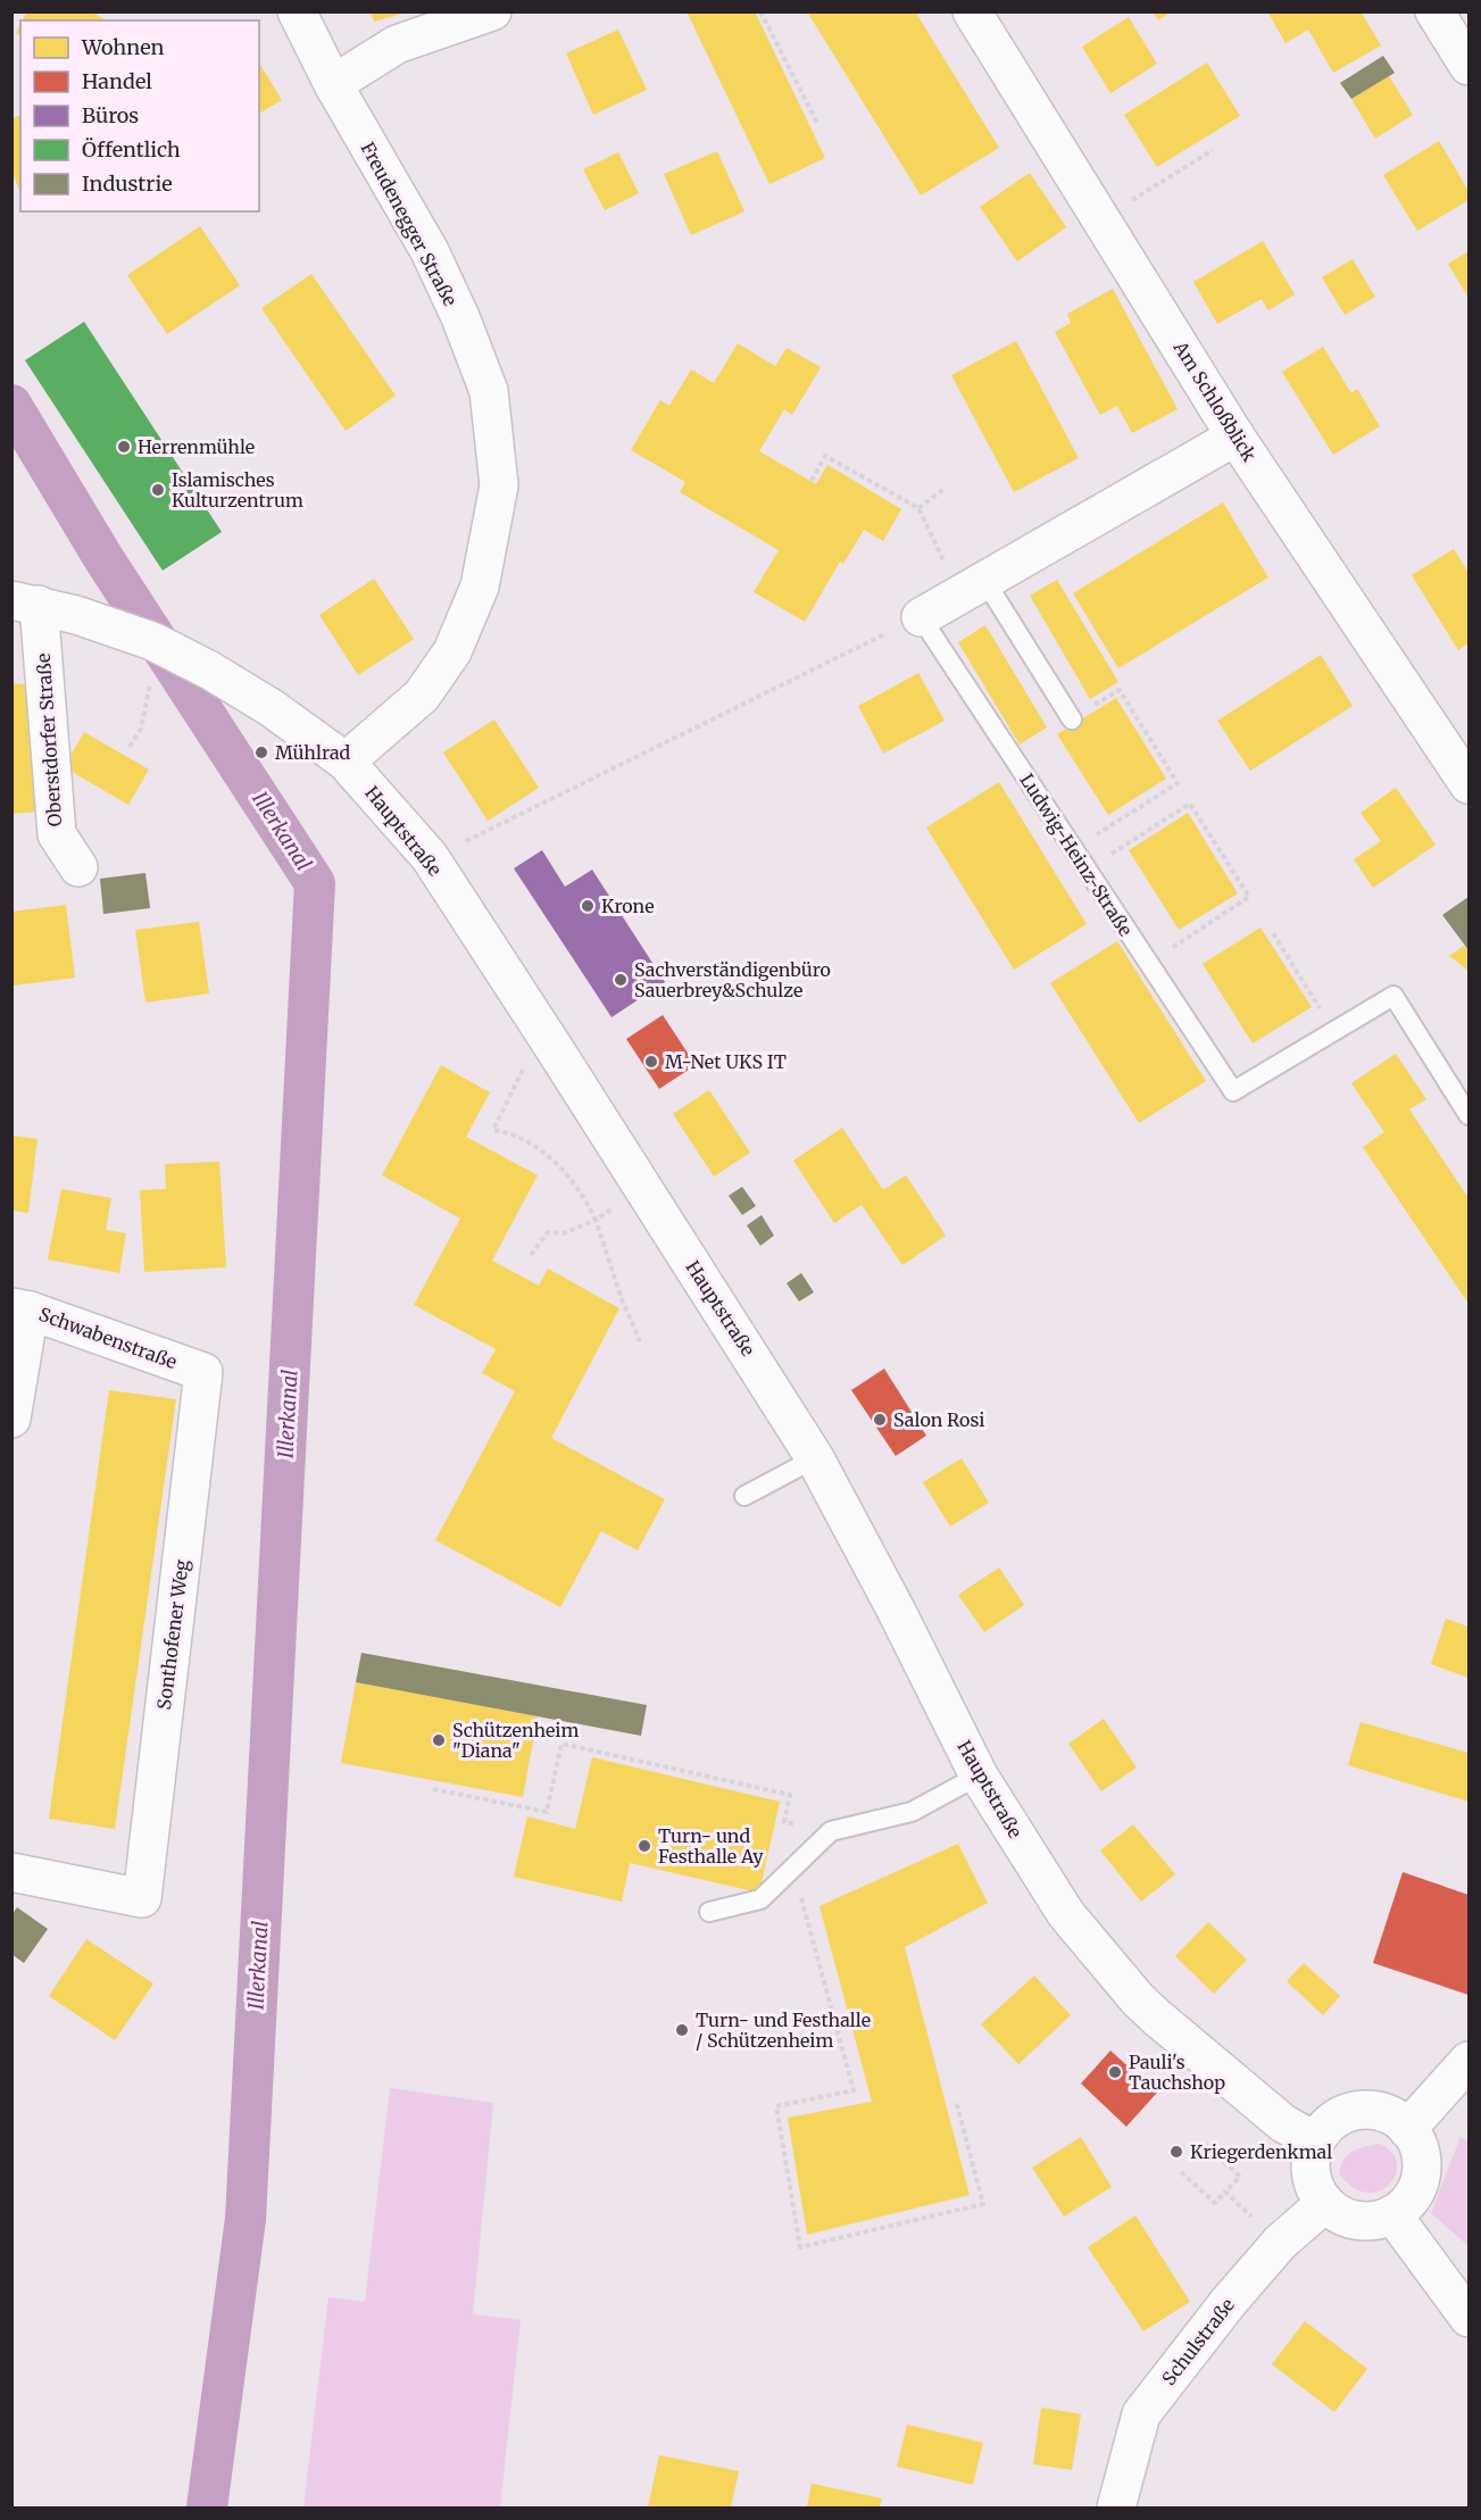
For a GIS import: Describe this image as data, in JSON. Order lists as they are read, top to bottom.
{
  "streets": {
    "street": [
      "Freudenegger Straße",
      "Am Schloßblick",
      "Oberstdorfer Straße",
      "Hauptstraße",
      "Schwabenstraße",
      "Sonthofener Weg",
      "Schulstraße"
    ],
    "lane": ["Ludwig-Heinz-Straße"]
  },
  "crossings": [
    ["Freudenegger Straße", "Hauptstraße"],
    ["Oberstdorfer Straße", "Hauptstraße"],
    ["Hauptstraße", "Schulstraße"],
    ["Schwabenstraße", "Sonthofener Weg"]
  ],
  "water": ["Illerkanal"],
  "places": [
    "Herrenmühle",
    "Islamisches Kulturzentrum",
    "Mühlrad",
    "Krone",
    "Sachverständigenbüro Sauerbrey&Schulze",
    "M-Net UKS IT",
    "Salon Rosi",
    "Schützenheim \"Diana\"",
    "Turn- und Festhalle Ay",
    "Turn- und Festhalle / Schützenheim",
    "Pauli's Tauchshop",
    "Kriegerdenkmal"
  ],
  "legend": [
    "Wohnen",
    "Handel",
    "Büros",
    "Öffentlich",
    "Industrie"
  ]
}
